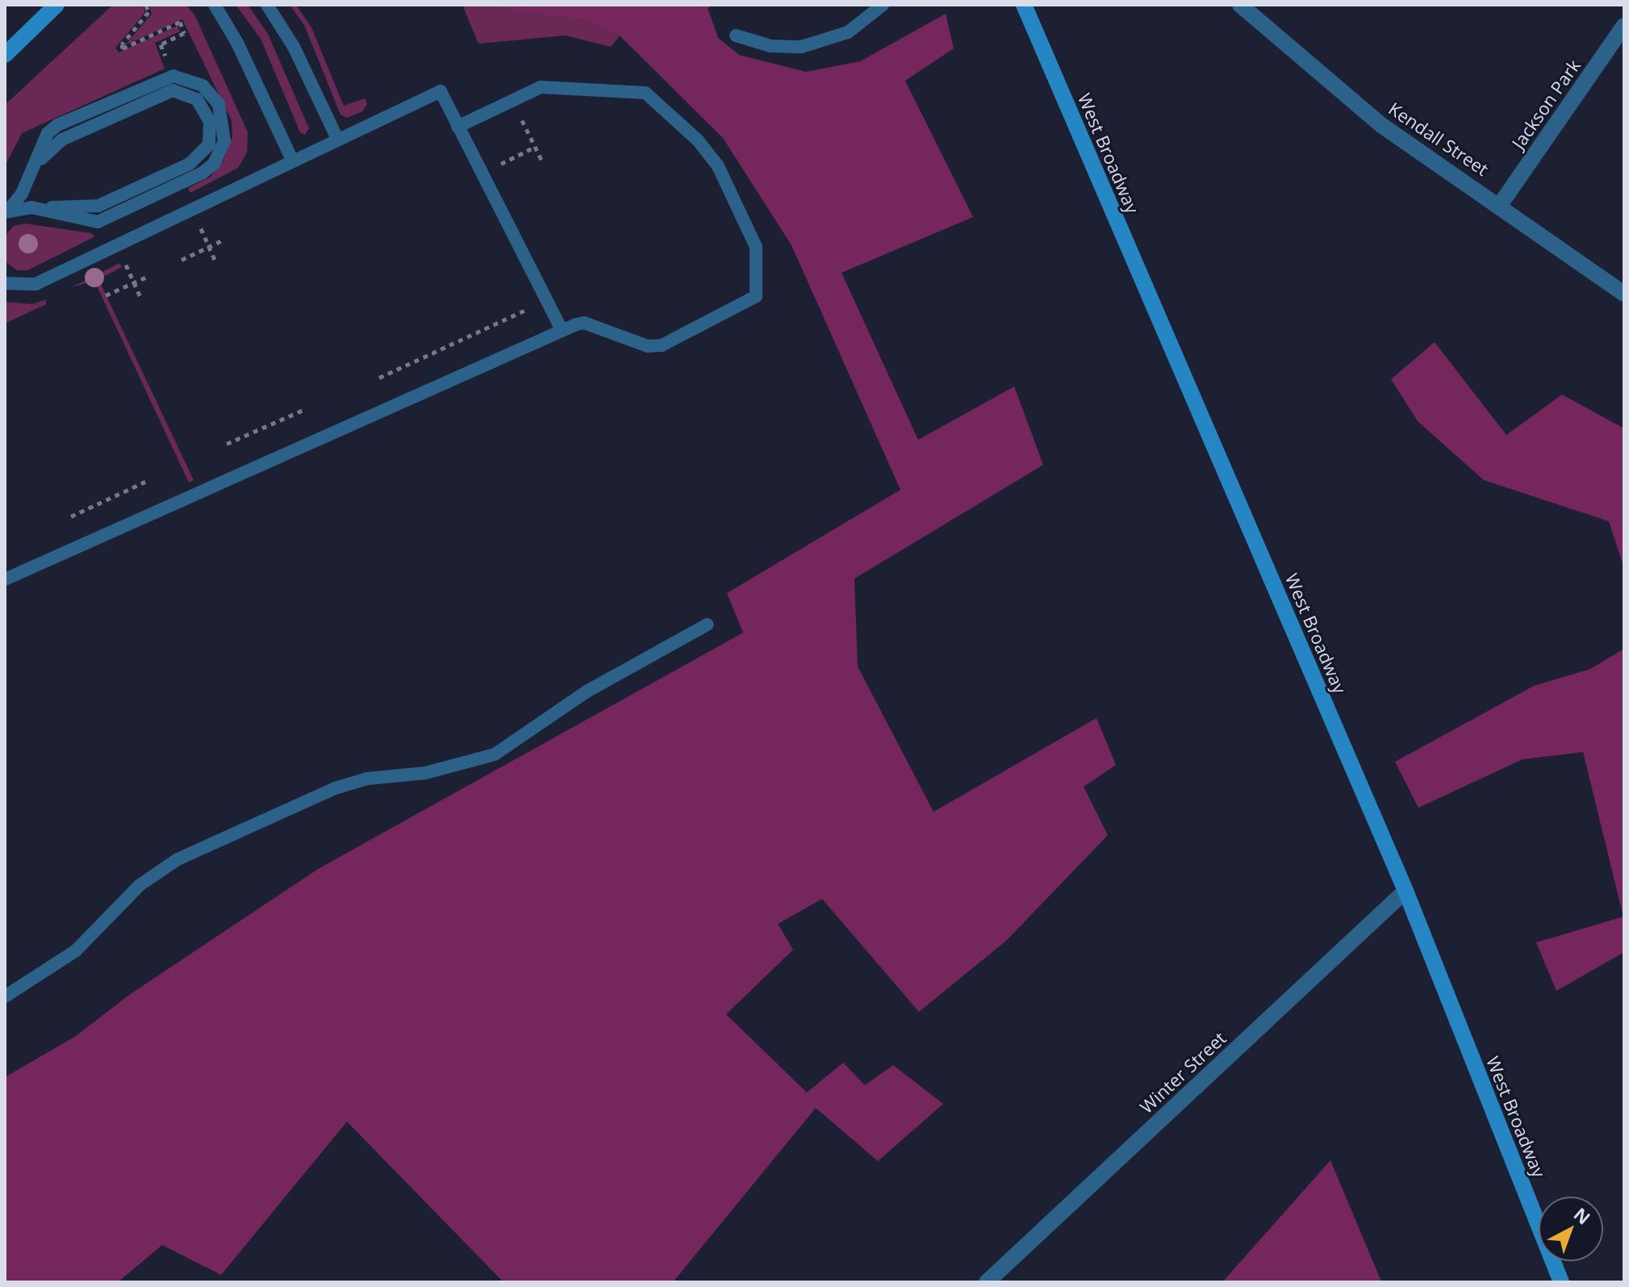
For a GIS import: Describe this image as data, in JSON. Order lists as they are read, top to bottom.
{
  "streets": {
    "main road": ["West Broadway"],
    "street": ["Jackson Park", "Kendall Street", "Winter Street"]
  },
  "crossings": [
    ["Jackson Park", "Kendall Street"],
    ["West Broadway", "Winter Street"]
  ],
  "north": "top right"
}
